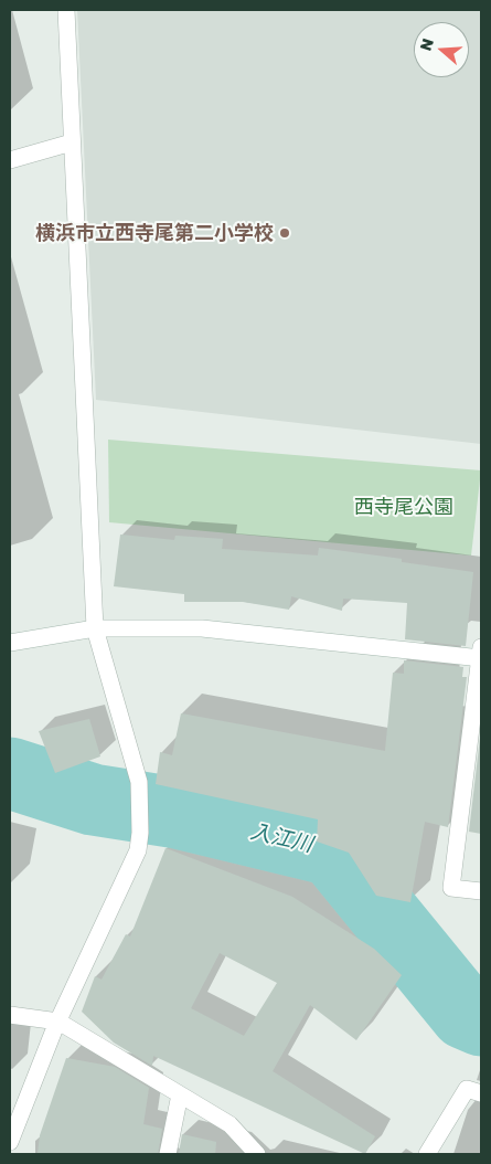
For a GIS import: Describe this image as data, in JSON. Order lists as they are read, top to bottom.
{
  "water": ["入江川"],
  "parks": ["西寺尾公園"],
  "places": ["横浜市立西寺尾第二小学校"],
  "north": "left"
}
